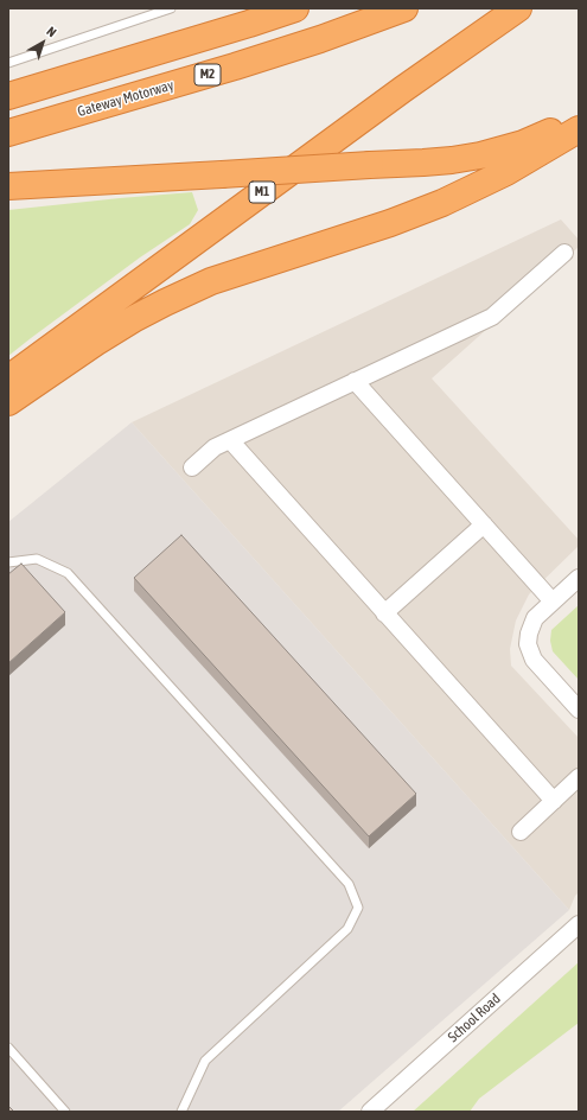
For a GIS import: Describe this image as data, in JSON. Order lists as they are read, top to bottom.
{
  "streets": {
    "highway": ["M2", "Gateway Motorway", "M1"],
    "street": ["School Road"]
  },
  "north": "top right"
}
